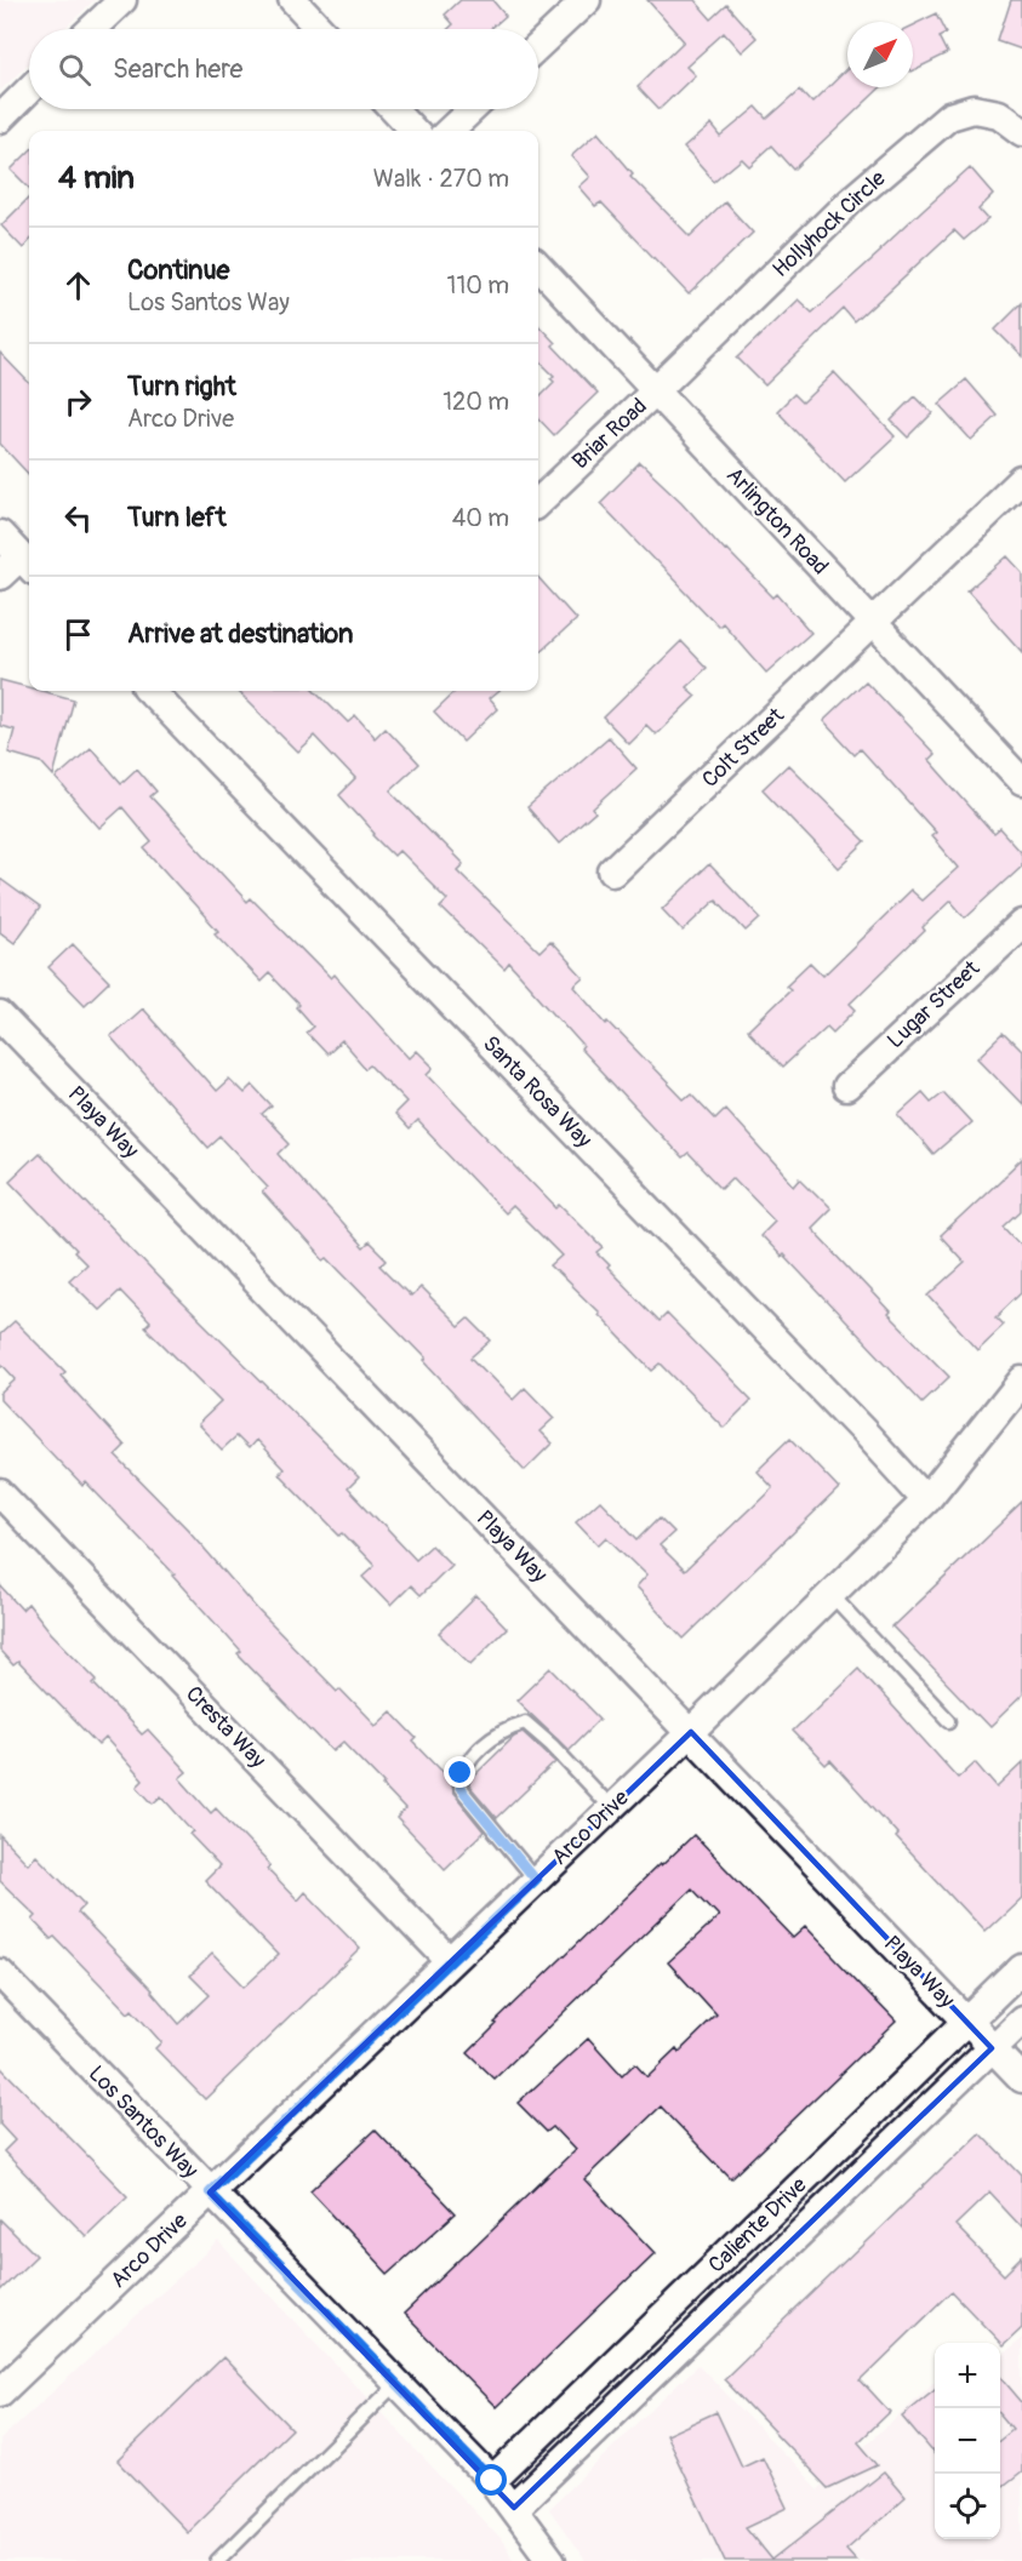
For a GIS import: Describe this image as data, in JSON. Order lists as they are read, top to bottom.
{
  "streets": {
    "street": [
      "Hollyhock Circle",
      "Briar Road",
      "Arlington Road",
      "Colt Street",
      "Lugar Street",
      "Santa Rosa Way",
      "Playa Way",
      "Cresta Way",
      "Arco Drive",
      "Los Santos Way",
      "Caliente Drive"
    ]
  },
  "crossings": [
    ["Hollyhock Circle", "Briar Road"],
    ["Hollyhock Circle", "Arlington Road"],
    ["Briar Road", "Arlington Road"],
    ["Arlington Road", "Colt Street"],
    ["Santa Rosa Way", "Arco Drive"],
    ["Playa Way", "Arco Drive"],
    ["Playa Way", "Caliente Drive"],
    ["Cresta Way", "Arco Drive"],
    ["Arco Drive", "Los Santos Way"],
    ["Los Santos Way", "Caliente Drive"]
  ],
  "north": "top right",
  "page": {
    "search": "Search here",
    "heading": ["4 min", "Walk · 270 m"],
    "list": [
      ["Continue", "Los Santos Way", "110 m"],
      ["Turn right", "Arco Drive", "120 m"],
      ["Turn left", "40 m"],
      "Arrive at destination"
    ],
    "map_buttons": ["+", "−"]
  }
}
